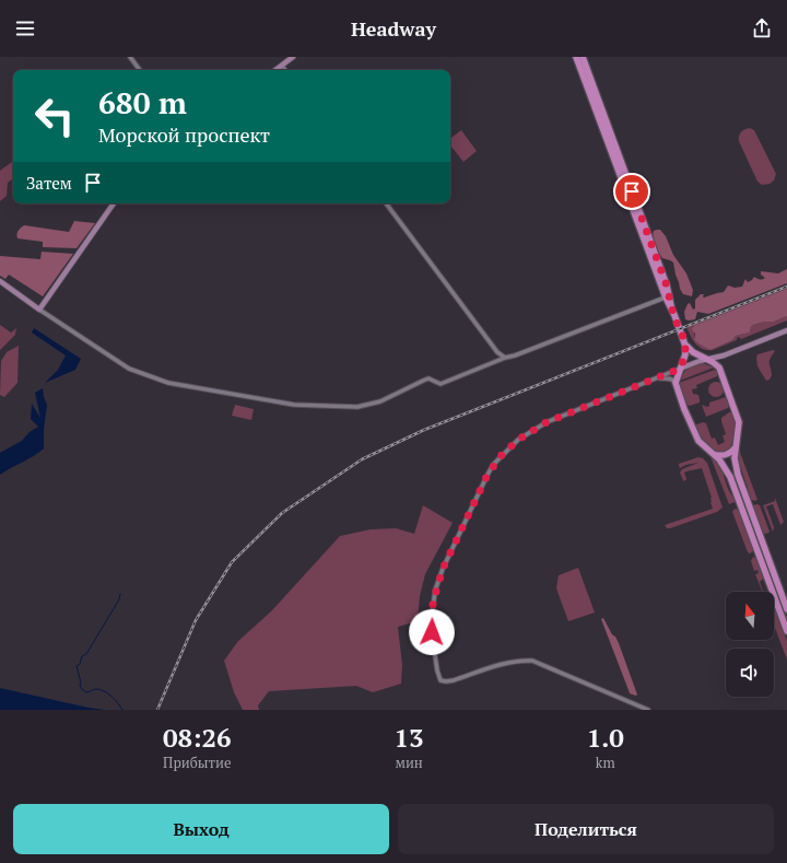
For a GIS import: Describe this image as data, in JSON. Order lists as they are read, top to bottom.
{
  "north": "top",
  "page": {
    "header": "Headway",
    "turn": ["680 m", "Морской проспект"],
    "then": "Затем",
    "eta": [
      "08:26",
      "Прибытие",
      "13",
      "мин",
      "1.0",
      "km"
    ],
    "buttons": ["Выход", "Поделиться"]
  }
}
